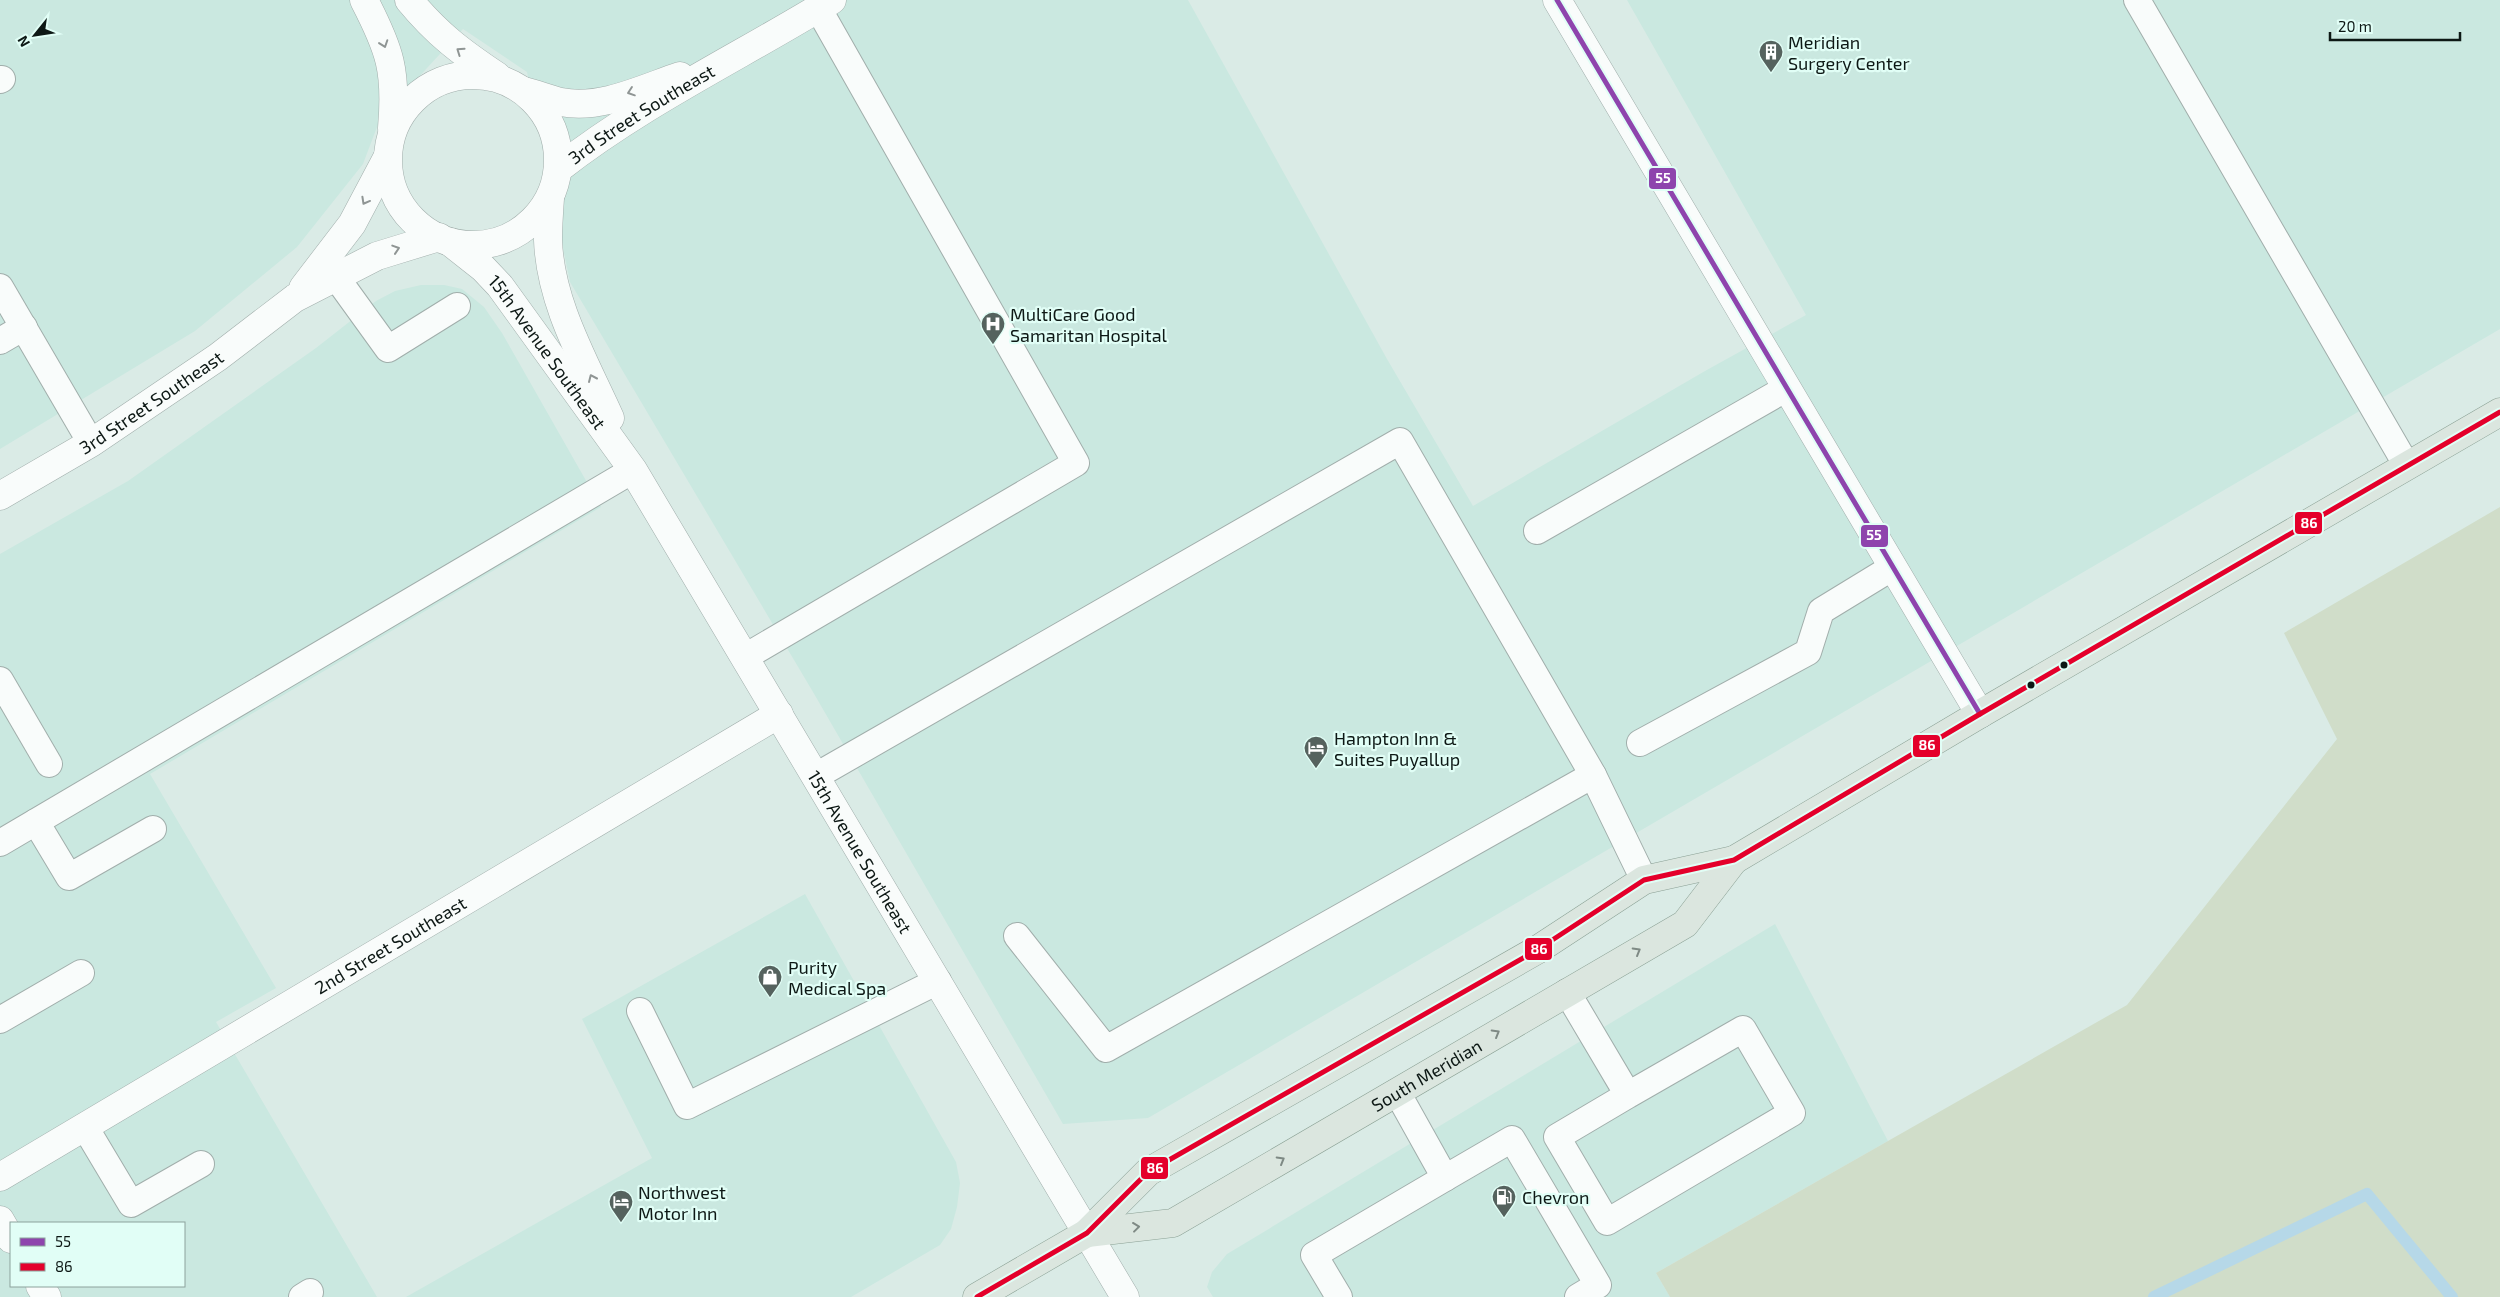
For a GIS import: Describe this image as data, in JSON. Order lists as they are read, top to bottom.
{
  "streets": {
    "main road": ["South Meridian"],
    "street": ["3rd Street Southeast", "15th Avenue Southeast", "2nd Street Southeast"]
  },
  "crossings": [
    ["3rd Street Southeast", "15th Avenue Southeast"],
    ["15th Avenue Southeast", "2nd Street Southeast"],
    ["15th Avenue Southeast", "South Meridian"]
  ],
  "places": {
    "building": ["Meridian Surgery Center"],
    "hospital": ["MultiCare Good Samaritan Hospital"],
    "hotel": ["Hampton Inn & Suites Puyallup", "Northwest Motor Inn"],
    "shop": ["Purity Medical Spa"],
    "fuel station": ["Chevron"]
  },
  "lines": ["transit line 55", "transit line 86"],
  "legend": ["55", "86"],
  "scale_bar": "20 m",
  "north": "bottom left"
}
